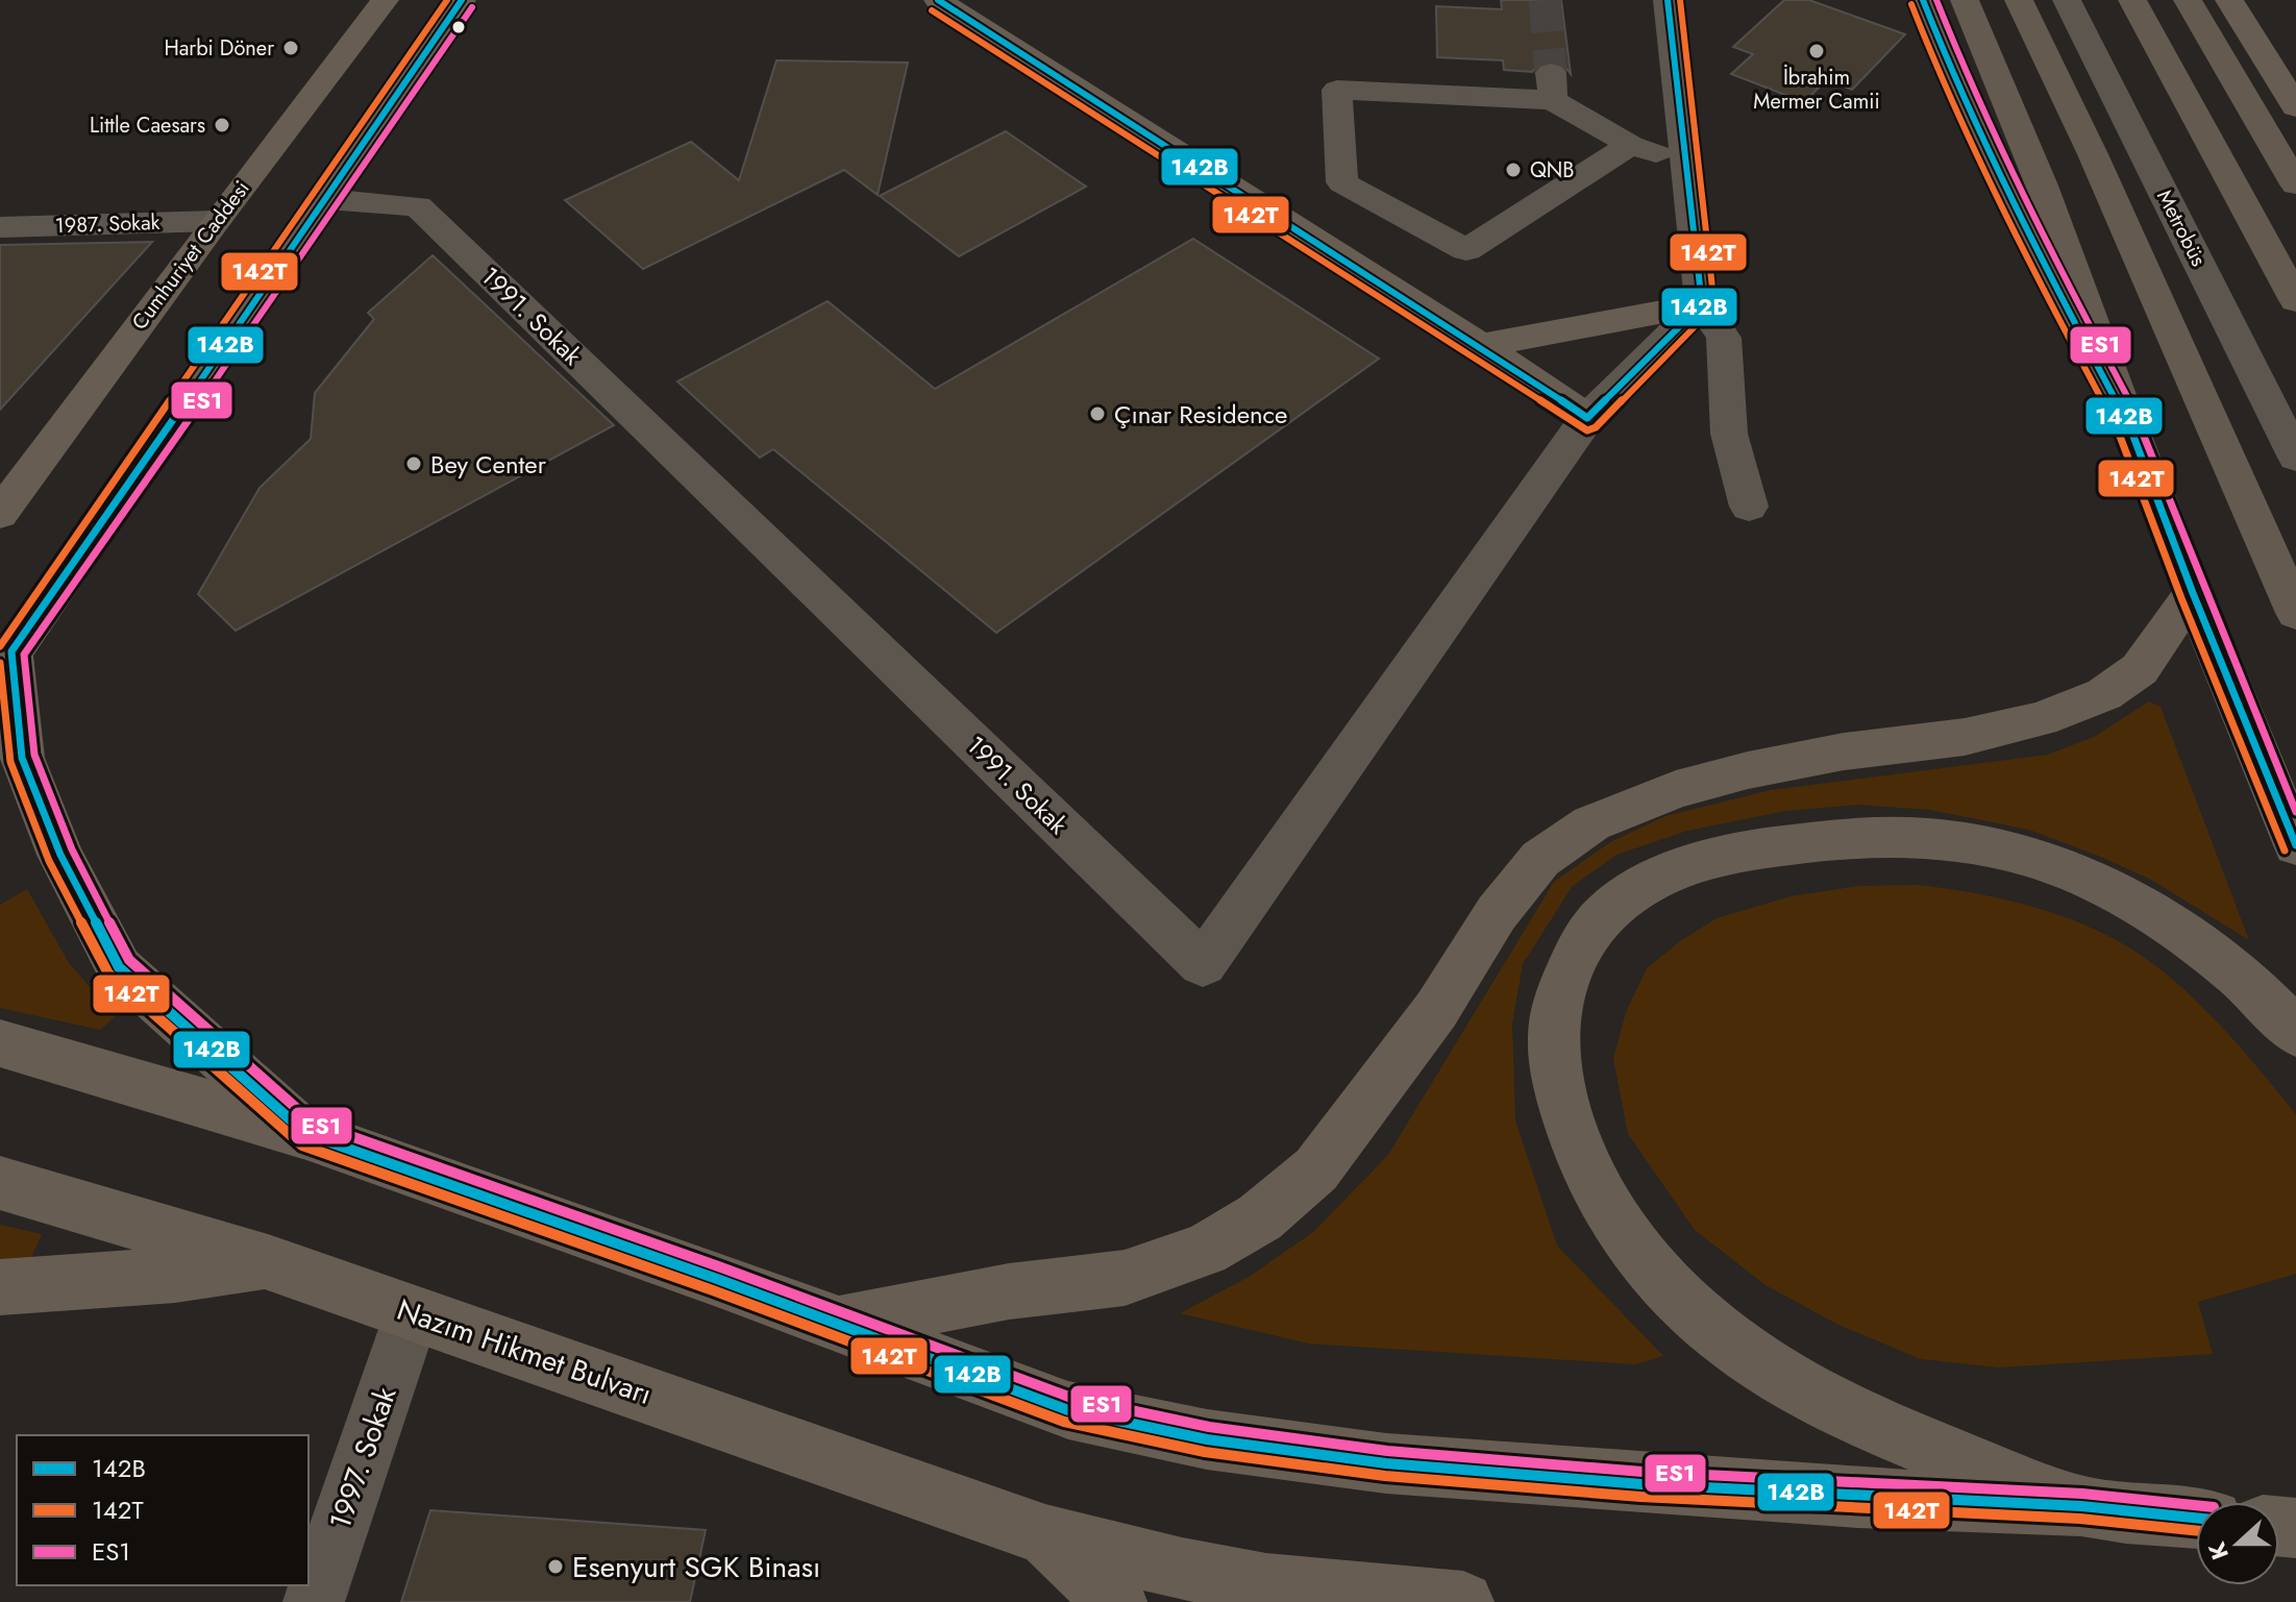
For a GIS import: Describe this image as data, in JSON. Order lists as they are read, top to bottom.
{
  "streets": {
    "main road": ["Cumhuriyet Caddesi", "Nazım Hikmet Bulvarı"],
    "street": [
      "1987. Sokak",
      "Metrobüs",
      "1991. Sokak",
      "1997. Sokak"
    ]
  },
  "crossings": [
    ["1987. Sokak", "Cumhuriyet Caddesi"],
    ["Nazım Hikmet Bulvarı", "1997. Sokak"]
  ],
  "places": [
    "Harbi Döner",
    "İbrahim Mermer Camii",
    "Little Caesars",
    "QNB",
    "Çınar Residence",
    "Bey Center",
    "Esenyurt SGK Binası"
  ],
  "lines": ["transit line 142B", "transit line 142T", "transit line ES1"],
  "legend": ["142B", "142T", "ES1"],
  "north": "left"
}
